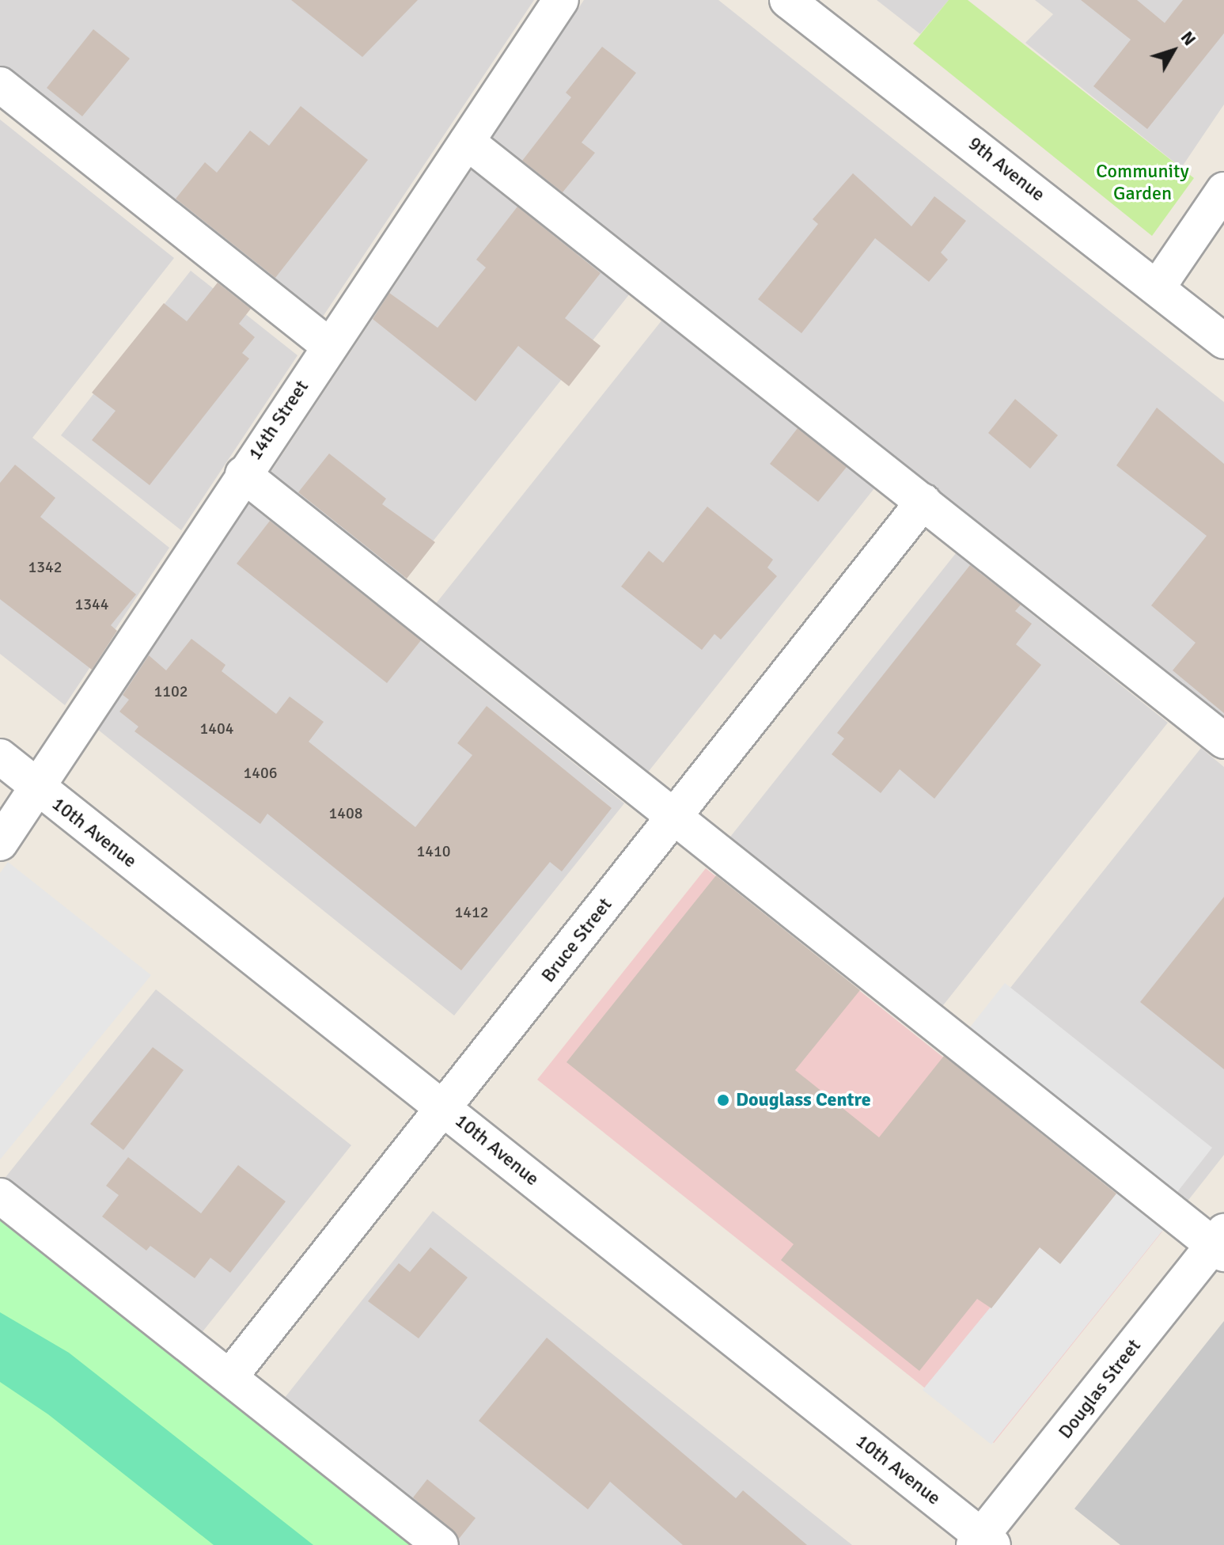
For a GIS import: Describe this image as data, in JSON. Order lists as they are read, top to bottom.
{
  "streets": {
    "street": [
      "9th Avenue",
      "14th Street",
      "10th Avenue",
      "Bruce Street",
      "Douglas Street"
    ]
  },
  "crossings": [
    ["14th Street", "10th Avenue"],
    ["10th Avenue", "Bruce Street"],
    ["10th Avenue", "Douglas Street"]
  ],
  "parks": ["Community Garden"],
  "places": ["Douglass Centre"],
  "house_numbers": [
    "1342",
    "1344",
    "1102",
    "1404",
    "1406",
    "1408",
    "1410",
    "1412"
  ],
  "north": "top right"
}
